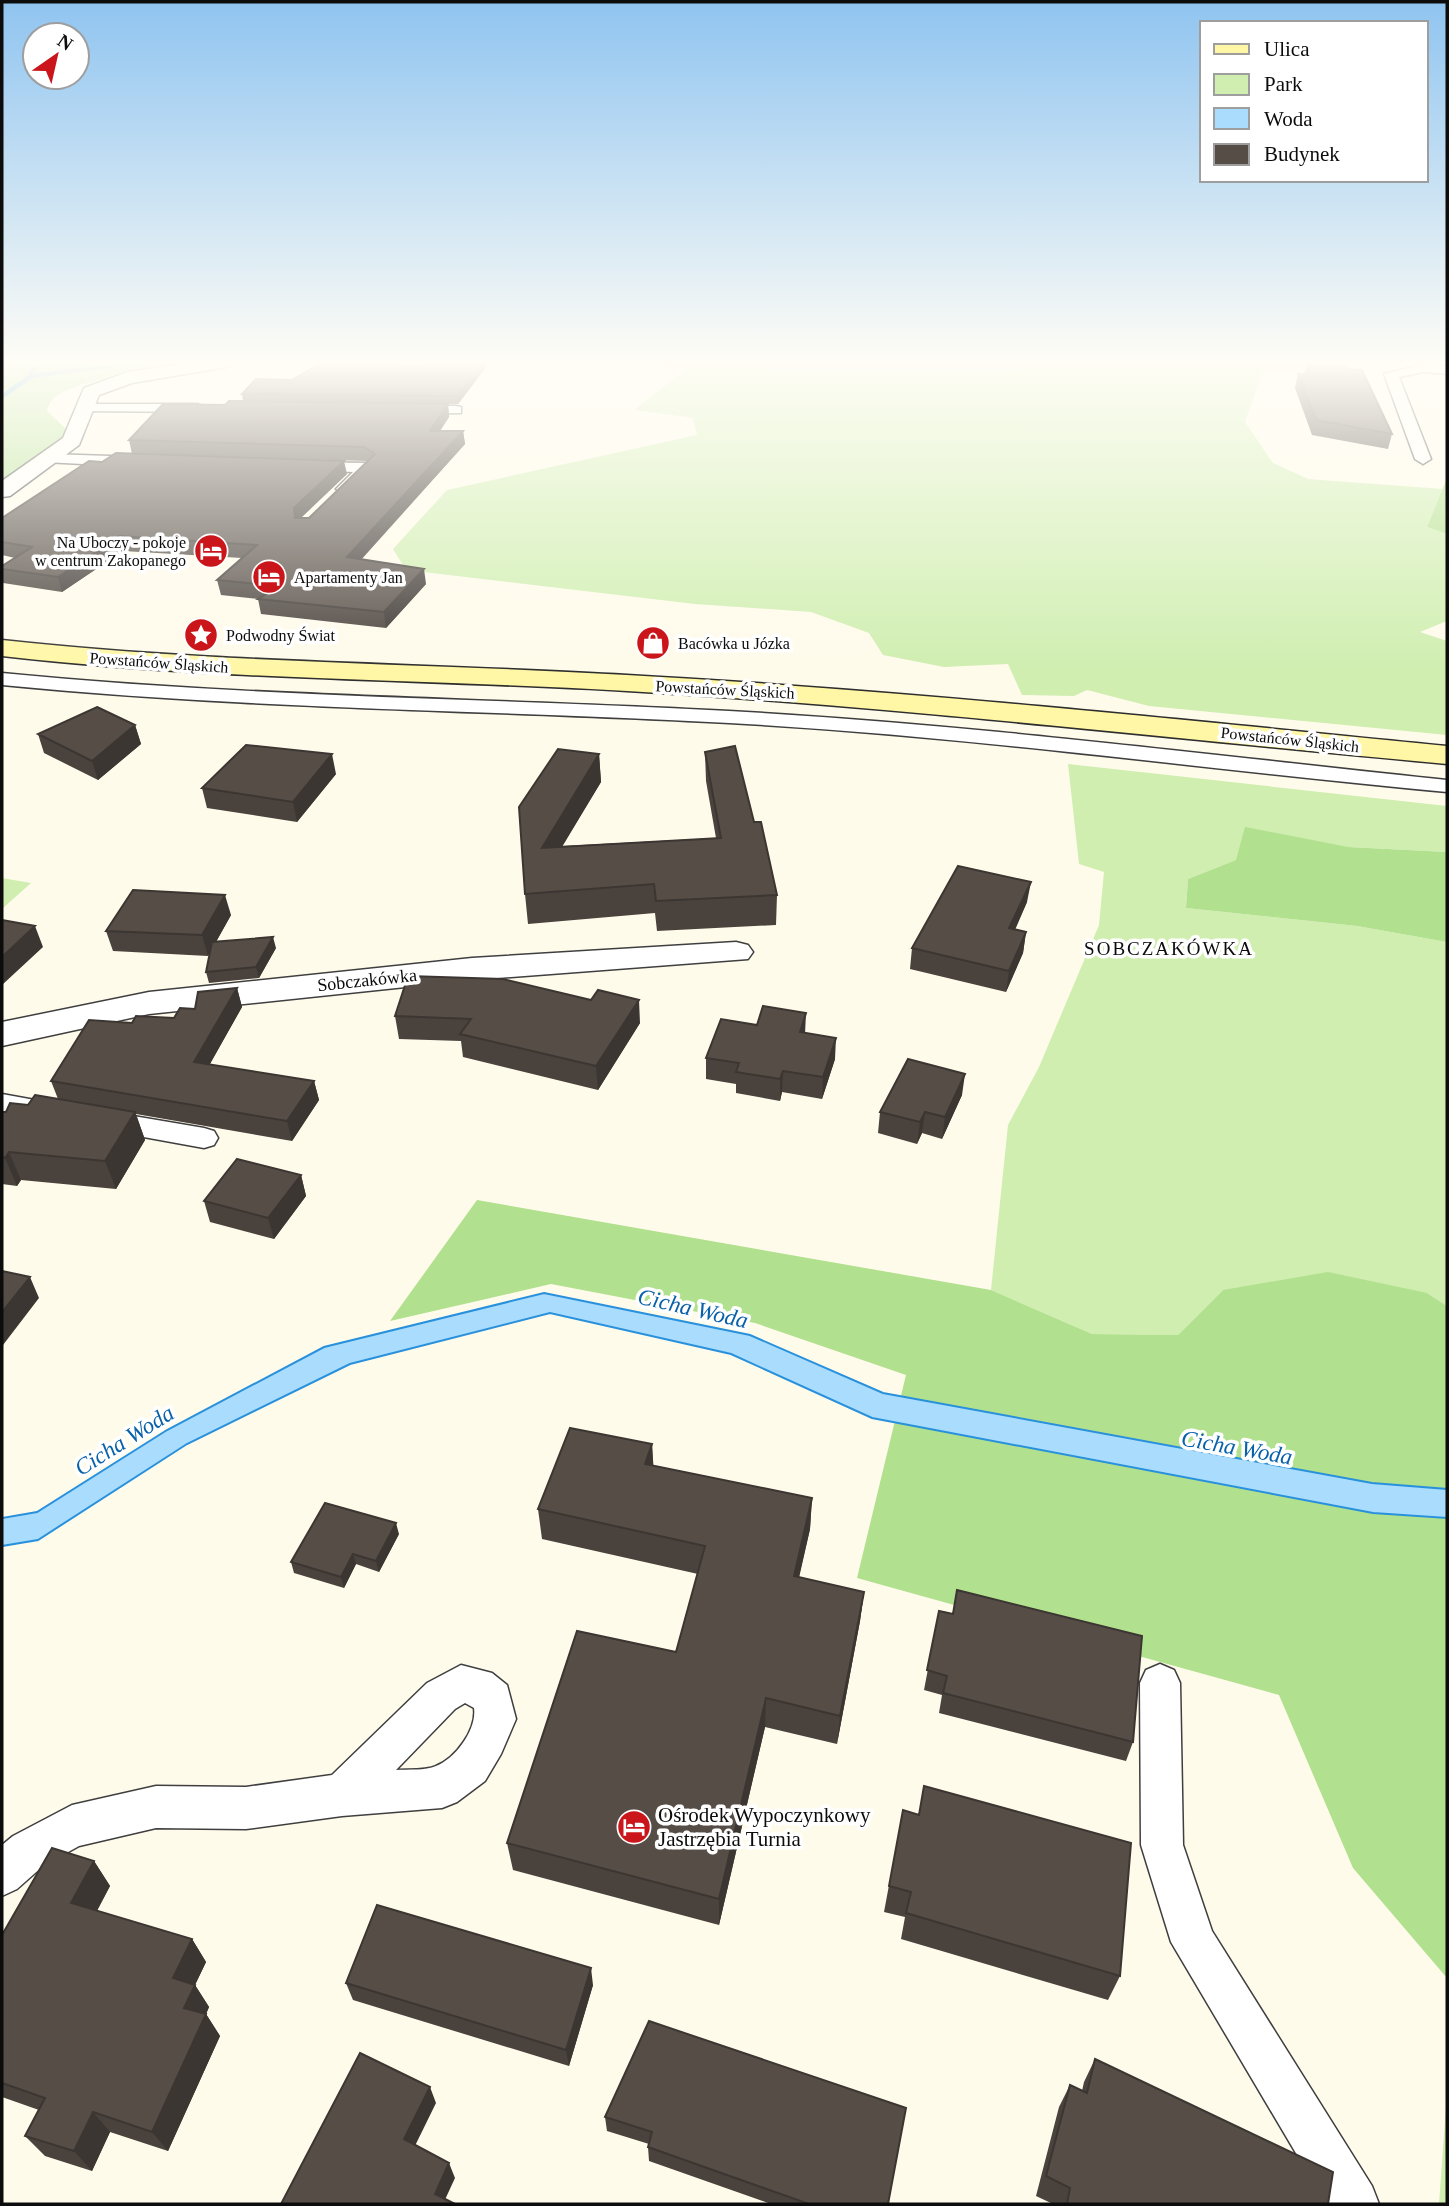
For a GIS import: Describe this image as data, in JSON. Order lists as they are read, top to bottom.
{
  "streets": {
    "street": ["Powstańców Śląskich", "Sobczakówka"]
  },
  "districts": ["SOBCZAKÓWKA"],
  "water": ["Cicha Woda"],
  "places": {
    "hotel": ["Na Uboczy - pokoje w centrum Zakopanego", "Apartamenty Jan", "Ośrodek Wypoczynkowy Jastrzębia Turnia"],
    "place": ["Podwodny Świat"],
    "shop": ["Bacówka u Józka"]
  },
  "legend": [
    "Ulica",
    "Park",
    "Woda",
    "Budynek"
  ],
  "north": "top right"
}
